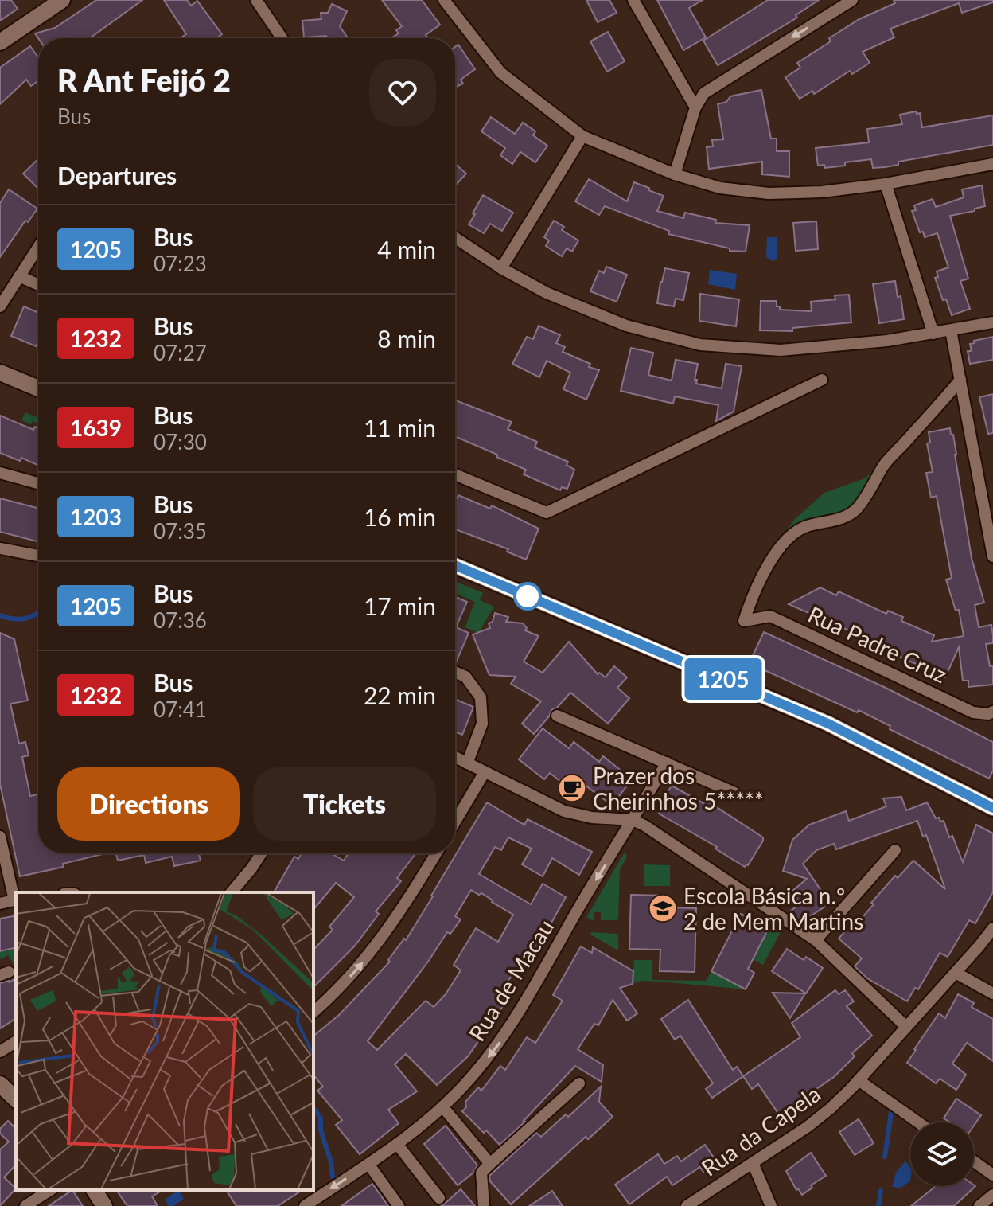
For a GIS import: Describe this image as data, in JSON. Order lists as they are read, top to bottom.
{
  "streets": {
    "street": ["Rua Padre Cruz", "Rua de Macau", "Rua da Capela"]
  },
  "one_way": ["Rua de Macau"],
  "places": {
    "cafe": ["Prazer dos Cheirinhos 5*****"],
    "school or university": ["Escola Básica n.º 2 de Mem Martins"]
  },
  "lines": ["bus line 1205"],
  "page": {
    "on_map": "1205",
    "heading": [
      ["R Ant Feijó 2", "Bus"],
      "Departures"
    ],
    "list": [
      {
        "mark": "1205",
        "name": "Bus",
        "note": "07:23",
        "value": "4 min"
      },
      {
        "mark": "1232",
        "name": "Bus",
        "note": "07:27",
        "value": "8 min"
      },
      {
        "mark": "1639",
        "name": "Bus",
        "note": "07:30",
        "value": "11 min"
      },
      {
        "mark": "1203",
        "name": "Bus",
        "note": "07:35",
        "value": "16 min"
      },
      {
        "mark": "1205",
        "name": "Bus",
        "note": "07:36",
        "value": "17 min"
      },
      {
        "mark": "1232",
        "name": "Bus",
        "note": "07:41",
        "value": "22 min"
      }
    ],
    "buttons": ["Directions", "Tickets"]
  }
}
